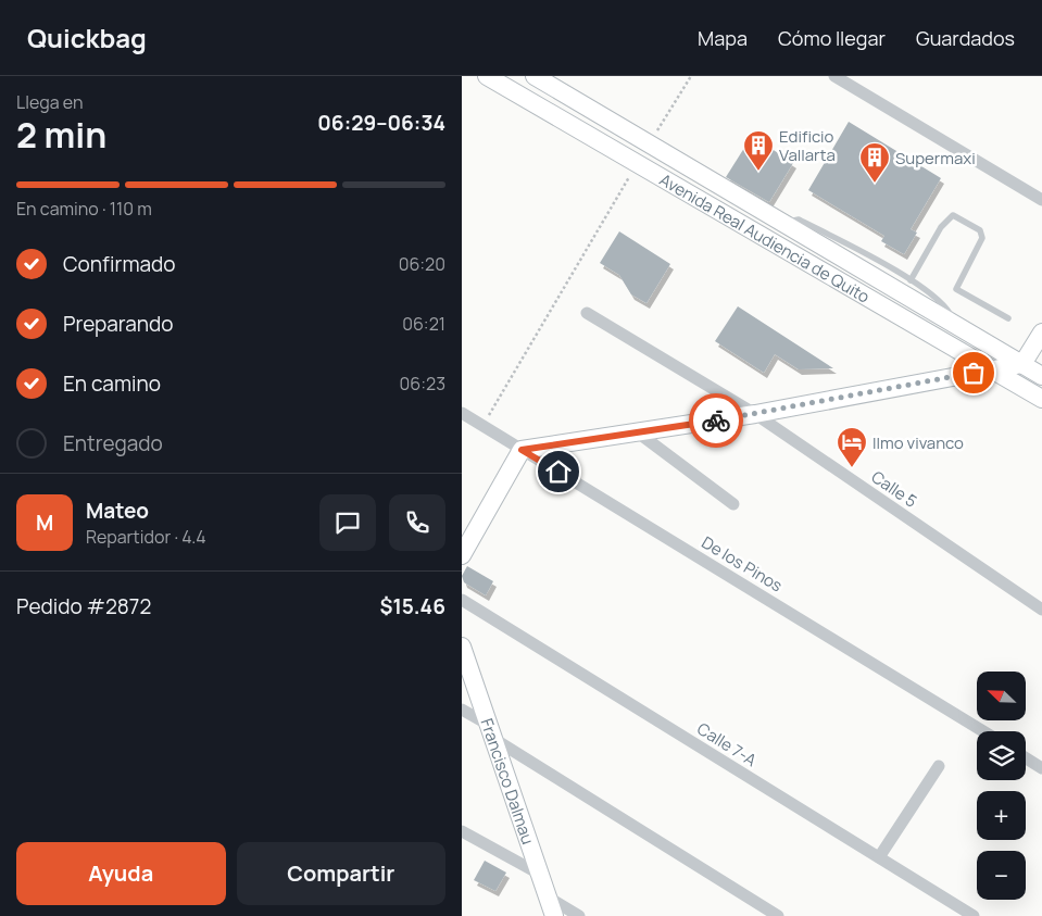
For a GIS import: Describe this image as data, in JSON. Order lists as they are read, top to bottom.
{
  "streets": {
    "main road": ["Avenida Real Audiencia de Quito", "Francisco Dalmau"],
    "street": ["Calle 5", "De los Pinos", "Calle 7-A"]
  },
  "places": {
    "building": ["Edificio Vallarta", "Supermaxi"],
    "hotel": ["Ilmo vivanco"]
  },
  "north": "top left",
  "page": {
    "header": "Quickbag",
    "nav": ["Mapa", "Cómo llegar", "Guardados"],
    "heading": ["2 min", "Llega en", "06:29–06:34"],
    "panel": [
      "Mateo",
      "Repartidor · 4.4",
      "Pedido #2872",
      "$15.46"
    ],
    "bar": "En camino · 110 m",
    "list": [
      ["Confirmado", "06:20"],
      ["Preparando", "06:21"],
      ["En camino", "06:23"],
      "Entregado"
    ],
    "round": "M",
    "map_buttons": ["+", "−"],
    "buttons": ["Ayuda", "Compartir"]
  }
}
